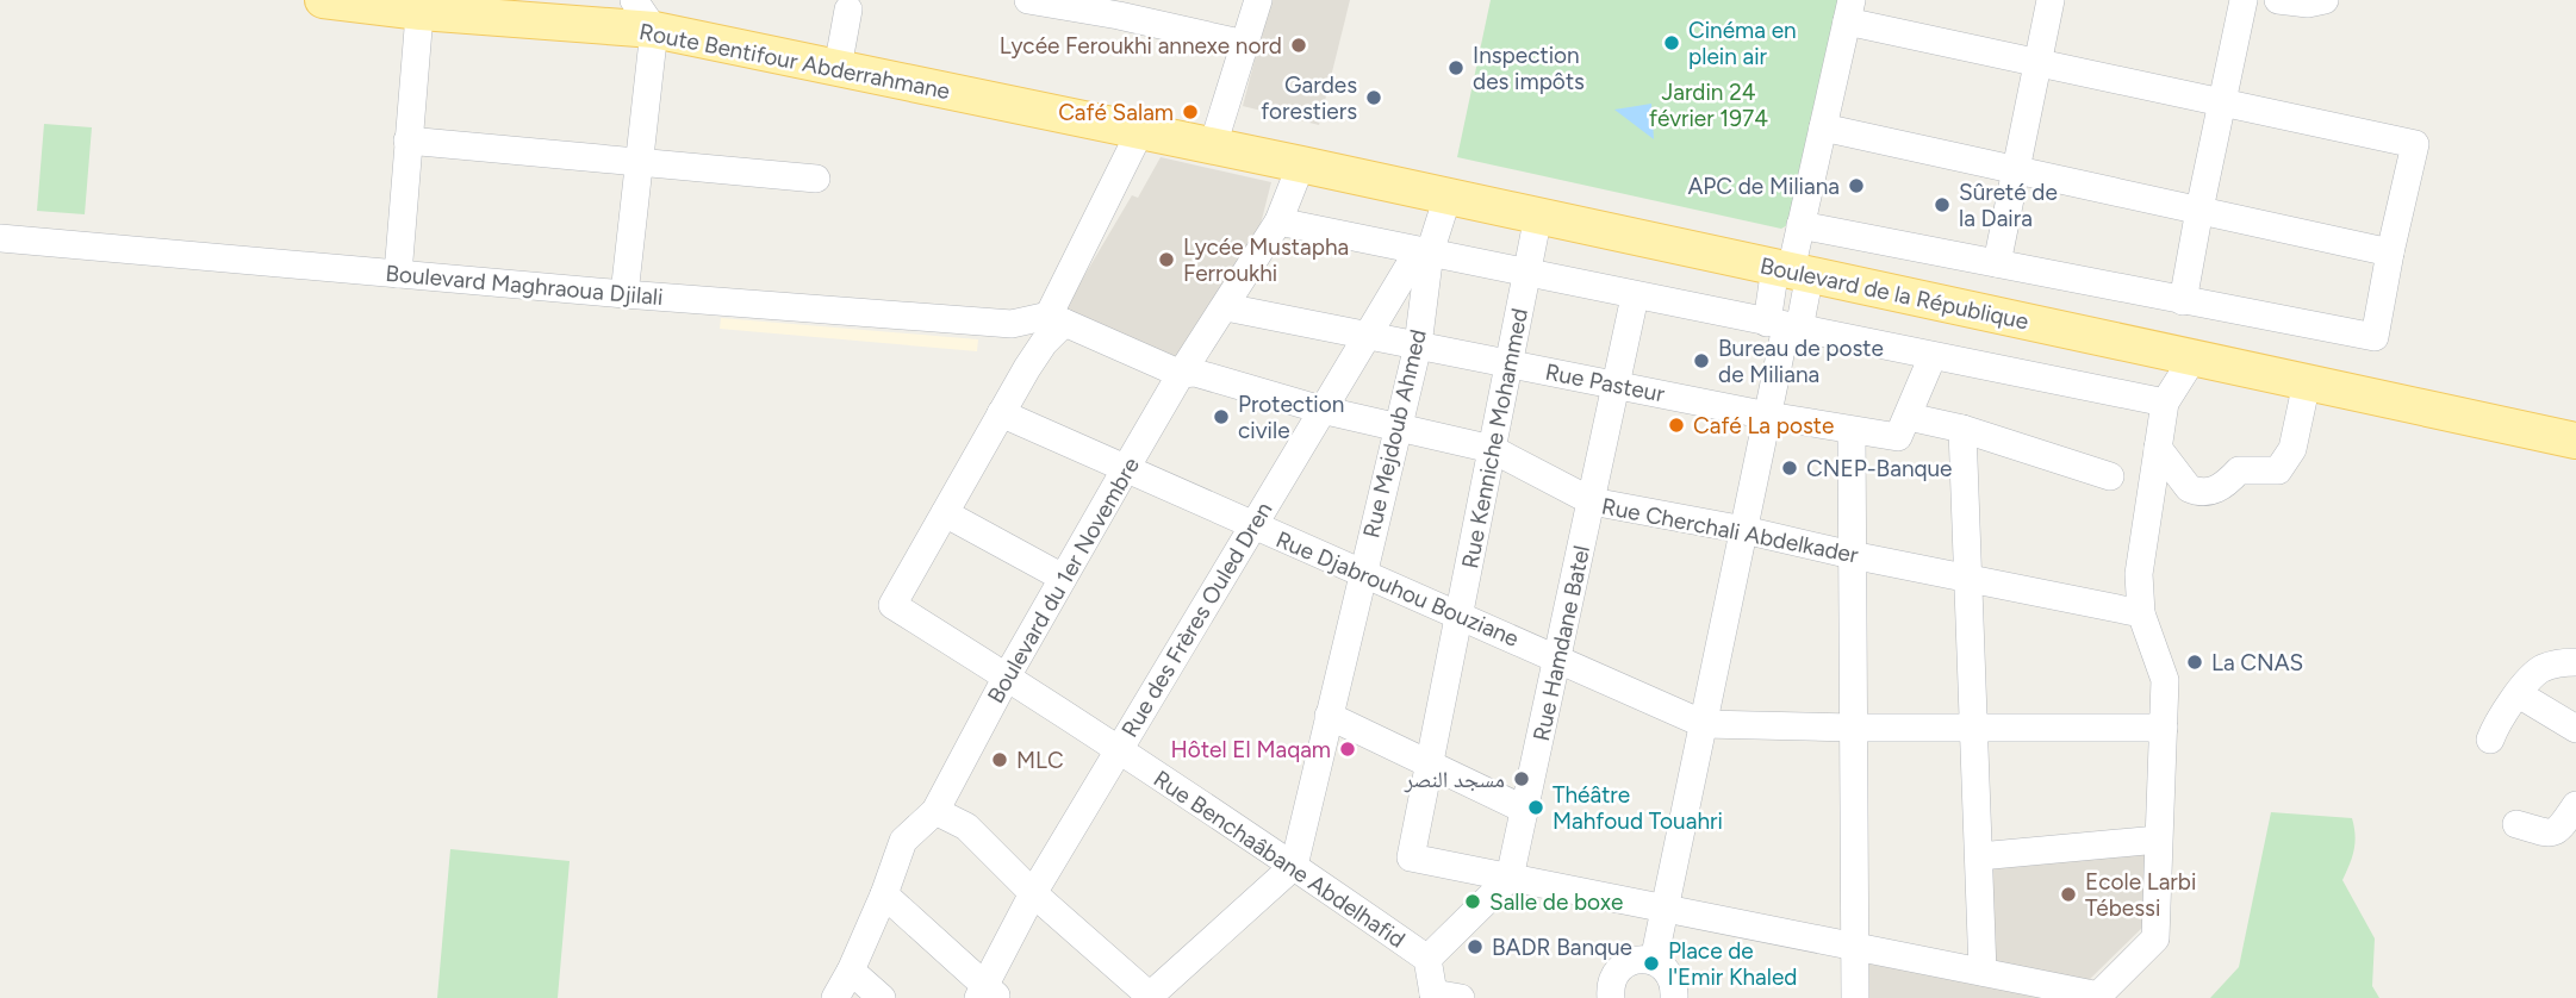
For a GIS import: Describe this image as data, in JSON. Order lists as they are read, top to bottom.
{
  "streets": {
    "main road": ["Route Bentifour Abderrahmane", "Boulevard de la République"],
    "street": [
      "Boulevard Maghraoua Djilali",
      "Rue Pasteur",
      "Rue Mejdoub Ahmed",
      "Rue Kenniche Mohammed",
      "Rue Cherchali Abdelkader",
      "Boulevard du 1er Novembre",
      "Rue Djabrouhou Bouziane",
      "Rue des Frères Ouled Dren",
      "Rue Hamdane Batel",
      "Rue Benchaâbane Abdelhafid"
    ]
  },
  "crossings": [
    ["Route Bentifour Abderrahmane", "Boulevard de la République"],
    ["Boulevard Maghraoua Djilali", "Rue Cherchali Abdelkader"],
    ["Boulevard de la République", "Rue Mejdoub Ahmed"],
    ["Boulevard de la République", "Rue Kenniche Mohammed"],
    ["Boulevard de la République", "Boulevard du 1er Novembre"],
    ["Rue Pasteur", "Rue Mejdoub Ahmed"],
    ["Rue Pasteur", "Rue Kenniche Mohammed"],
    ["Rue Pasteur", "Boulevard du 1er Novembre"],
    ["Rue Pasteur", "Rue des Frères Ouled Dren"],
    ["Rue Pasteur", "Rue Hamdane Batel"],
    ["Rue Mejdoub Ahmed", "Rue Cherchali Abdelkader"],
    ["Rue Mejdoub Ahmed", "Rue Djabrouhou Bouziane"],
    ["Rue Mejdoub Ahmed", "Rue des Frères Ouled Dren"],
    ["Rue Mejdoub Ahmed", "Rue Benchaâbane Abdelhafid"],
    ["Rue Kenniche Mohammed", "Rue Cherchali Abdelkader"],
    ["Rue Kenniche Mohammed", "Rue Djabrouhou Bouziane"],
    ["Rue Kenniche Mohammed", "Rue Hamdane Batel"],
    ["Rue Cherchali Abdelkader", "Boulevard du 1er Novembre"],
    ["Rue Cherchali Abdelkader", "Rue des Frères Ouled Dren"],
    ["Rue Cherchali Abdelkader", "Rue Hamdane Batel"],
    ["Boulevard du 1er Novembre", "Rue Djabrouhou Bouziane"],
    ["Boulevard du 1er Novembre", "Rue Benchaâbane Abdelhafid"],
    ["Rue Djabrouhou Bouziane", "Rue des Frères Ouled Dren"],
    ["Rue Djabrouhou Bouziane", "Rue Hamdane Batel"],
    ["Rue des Frères Ouled Dren", "Rue Benchaâbane Abdelhafid"]
  ],
  "parks": ["Jardin 24 février 1974"],
  "places": [
    "Cinéma en plein air",
    "Lycée Feroukhi annexe nord",
    "Inspection des impôts",
    "Gardes forestiers",
    "Café Salam",
    "APC de Miliana",
    "Sûreté de la Daira",
    "Lycée Mustapha Ferroukhi",
    "Bureau de poste de Miliana",
    "Protection civile",
    "Café La poste",
    "CNEP-Banque",
    "La CNAS",
    "Hôtel El Maqam",
    "MLC",
    "مسجد النصر",
    "Théâtre Mahfoud Touahri",
    "Ecole Larbi Tébessi",
    "Salle de boxe",
    "BADR Banque",
    "Place de l'Emir Khaled"
  ]
}
